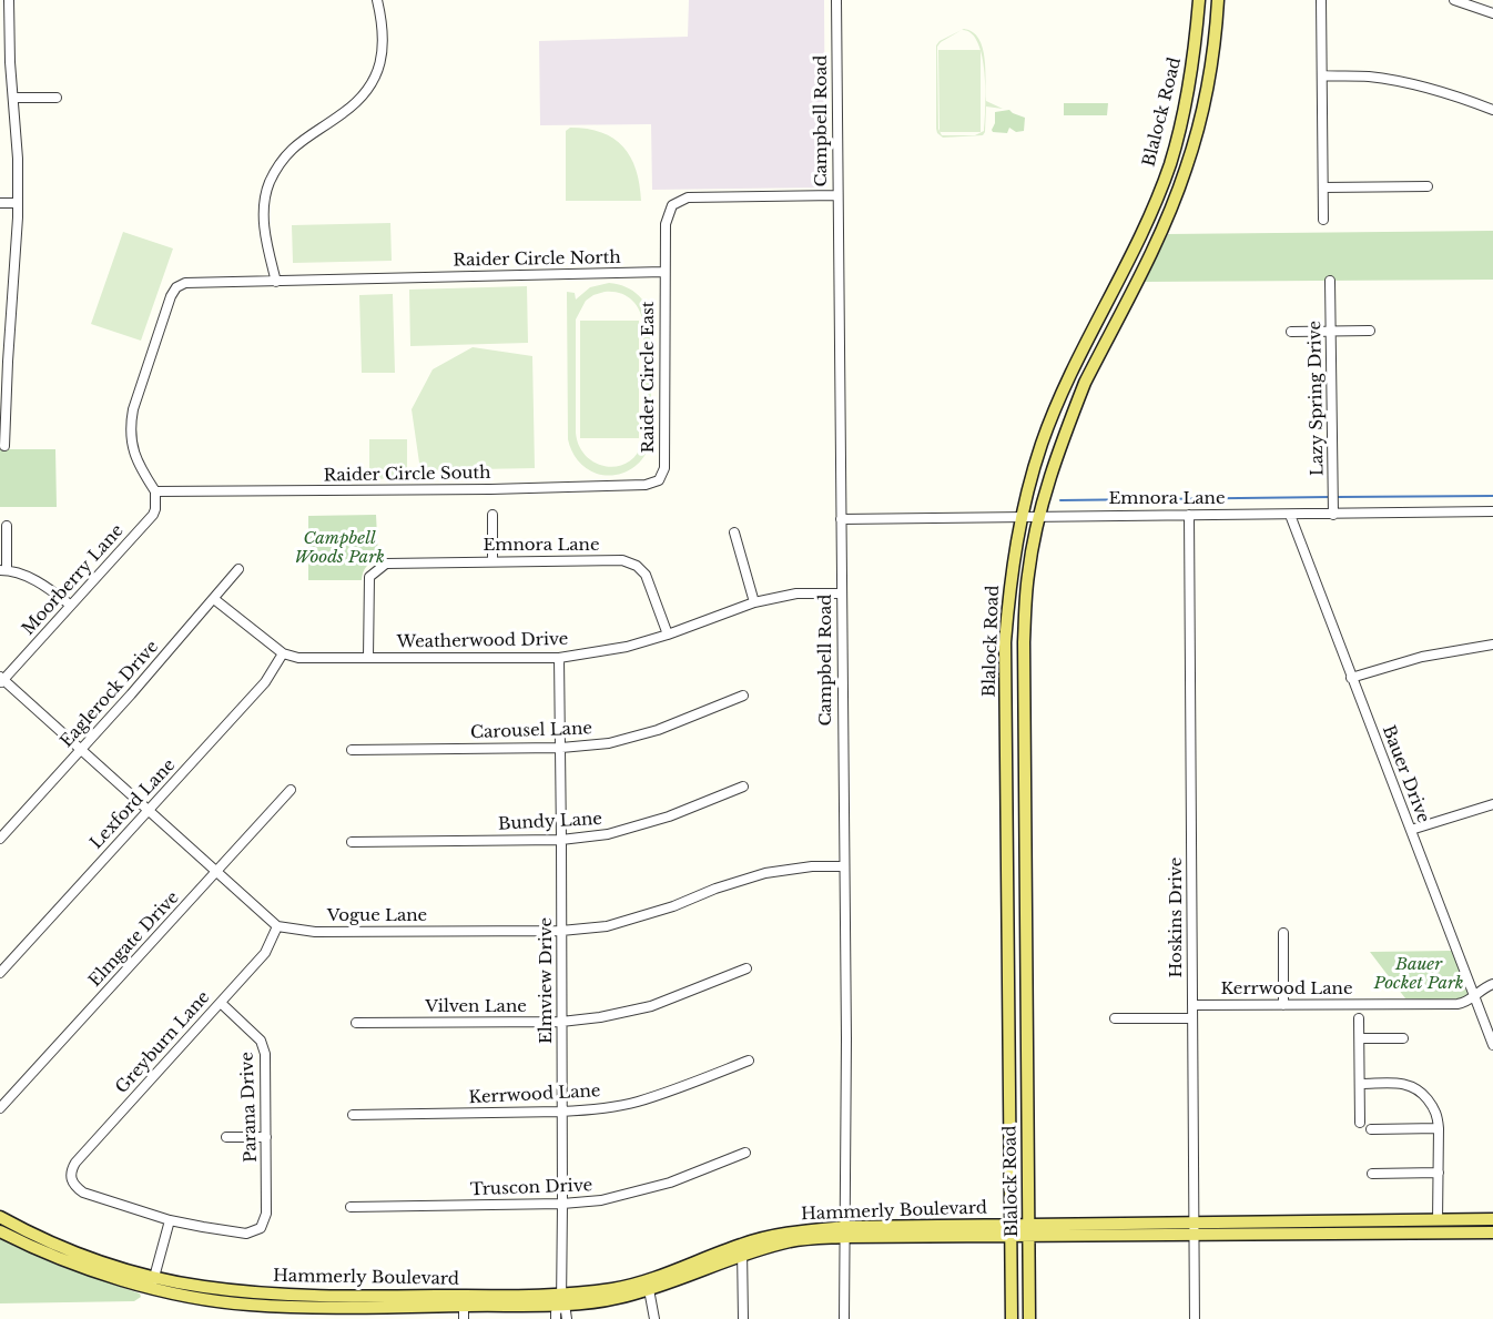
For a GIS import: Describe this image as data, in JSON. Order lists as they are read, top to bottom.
{
  "streets": {
    "main road": ["Blalock Road", "Hammerly Boulevard"],
    "street": [
      "Campbell Road",
      "Raider Circle North",
      "Raider Circle East",
      "Lazy Spring Drive",
      "Raider Circle South",
      "Emnora Lane",
      "Moorberry Lane",
      "Weatherwood Drive",
      "Eaglerock Drive",
      "Carousel Lane",
      "Bauer Drive",
      "Lexford Lane",
      "Bundy Lane",
      "Vogue Lane",
      "Hoskins Drive",
      "Elmgate Drive",
      "Elmview Drive",
      "Kerrwood Lane",
      "Vilven Lane",
      "Greyburn Lane",
      "Parana Drive",
      "Truscon Drive"
    ]
  },
  "crossings": [
    ["Blalock Road", "Emnora Lane"],
    ["Blalock Road", "Hammerly Boulevard"],
    ["Campbell Road", "Emnora Lane"],
    ["Campbell Road", "Weatherwood Drive"],
    ["Campbell Road", "Vogue Lane"],
    ["Campbell Road", "Hammerly Boulevard"],
    ["Raider Circle North", "Raider Circle East"],
    ["Raider Circle North", "Raider Circle South"],
    ["Raider Circle North", "Moorberry Lane"],
    ["Raider Circle East", "Raider Circle South"],
    ["Lazy Spring Drive", "Emnora Lane"],
    ["Raider Circle South", "Moorberry Lane"],
    ["Emnora Lane", "Weatherwood Drive"],
    ["Emnora Lane", "Bauer Drive"],
    ["Emnora Lane", "Hoskins Drive"],
    ["Weatherwood Drive", "Lexford Lane"],
    ["Weatherwood Drive", "Elmview Drive"],
    ["Carousel Lane", "Elmview Drive"],
    ["Bauer Drive", "Kerrwood Lane"],
    ["Bundy Lane", "Elmview Drive"],
    ["Vogue Lane", "Elmview Drive"],
    ["Vogue Lane", "Greyburn Lane"],
    ["Hoskins Drive", "Kerrwood Lane"],
    ["Hoskins Drive", "Hammerly Boulevard"],
    ["Elmview Drive", "Kerrwood Lane"],
    ["Elmview Drive", "Vilven Lane"],
    ["Elmview Drive", "Truscon Drive"],
    ["Elmview Drive", "Hammerly Boulevard"],
    ["Greyburn Lane", "Parana Drive"]
  ],
  "parks": ["Campbell Woods Park", "Bauer Pocket Park"]
}
